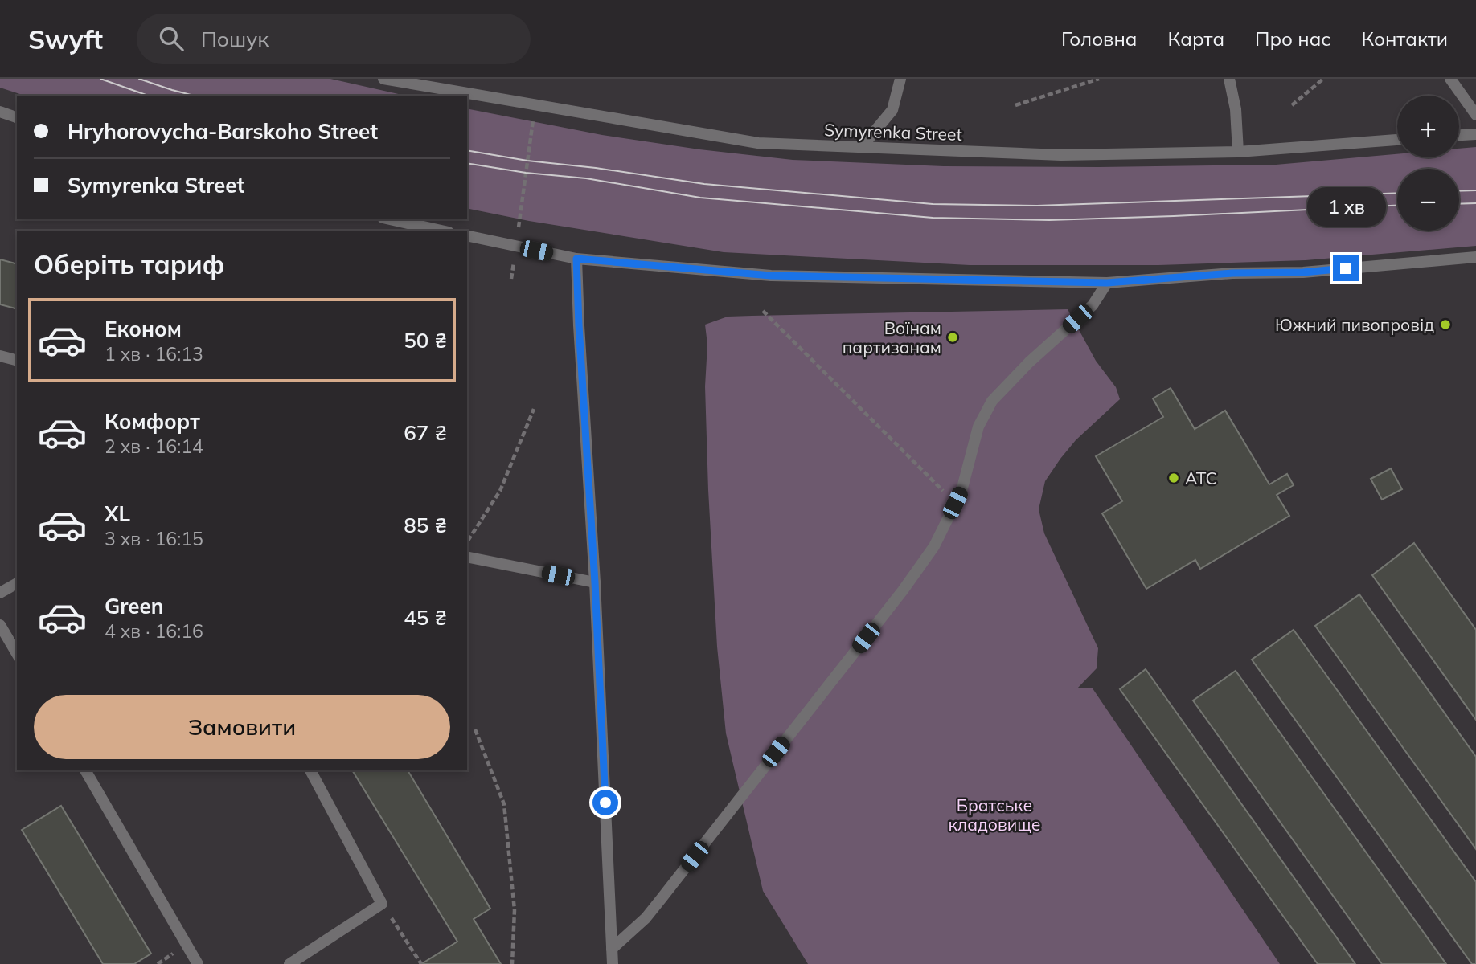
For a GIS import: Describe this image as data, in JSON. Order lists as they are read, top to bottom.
{
  "streets": {
    "street": ["Symyrenka Street"]
  },
  "parks": ["Братське кладовище"],
  "places": ["Южний пивопровід", "Воїнам партизанам", "АТС"],
  "page": {
    "header": "Swyft",
    "search": "Пошук",
    "nav": [
      "Головна",
      "Карта",
      "Про нас",
      "Контакти"
    ],
    "map_buttons": ["+", "−"],
    "banner": ["Hryhorovycha-Barskoho Street", "Symyrenka Street"],
    "bubble": "1 хв",
    "heading": "Оберіть тариф",
    "list": [
      {
        "name": "Економ",
        "note": "1 хв · 16:13",
        "value": "50 ₴"
      },
      {
        "name": "Комфорт",
        "note": "2 хв · 16:14",
        "value": "67 ₴"
      },
      {
        "name": "XL",
        "note": "3 хв · 16:15",
        "value": "85 ₴"
      },
      {
        "name": "Green",
        "note": "4 хв · 16:16",
        "value": "45 ₴"
      }
    ],
    "buttons": "Замовити"
  }
}
